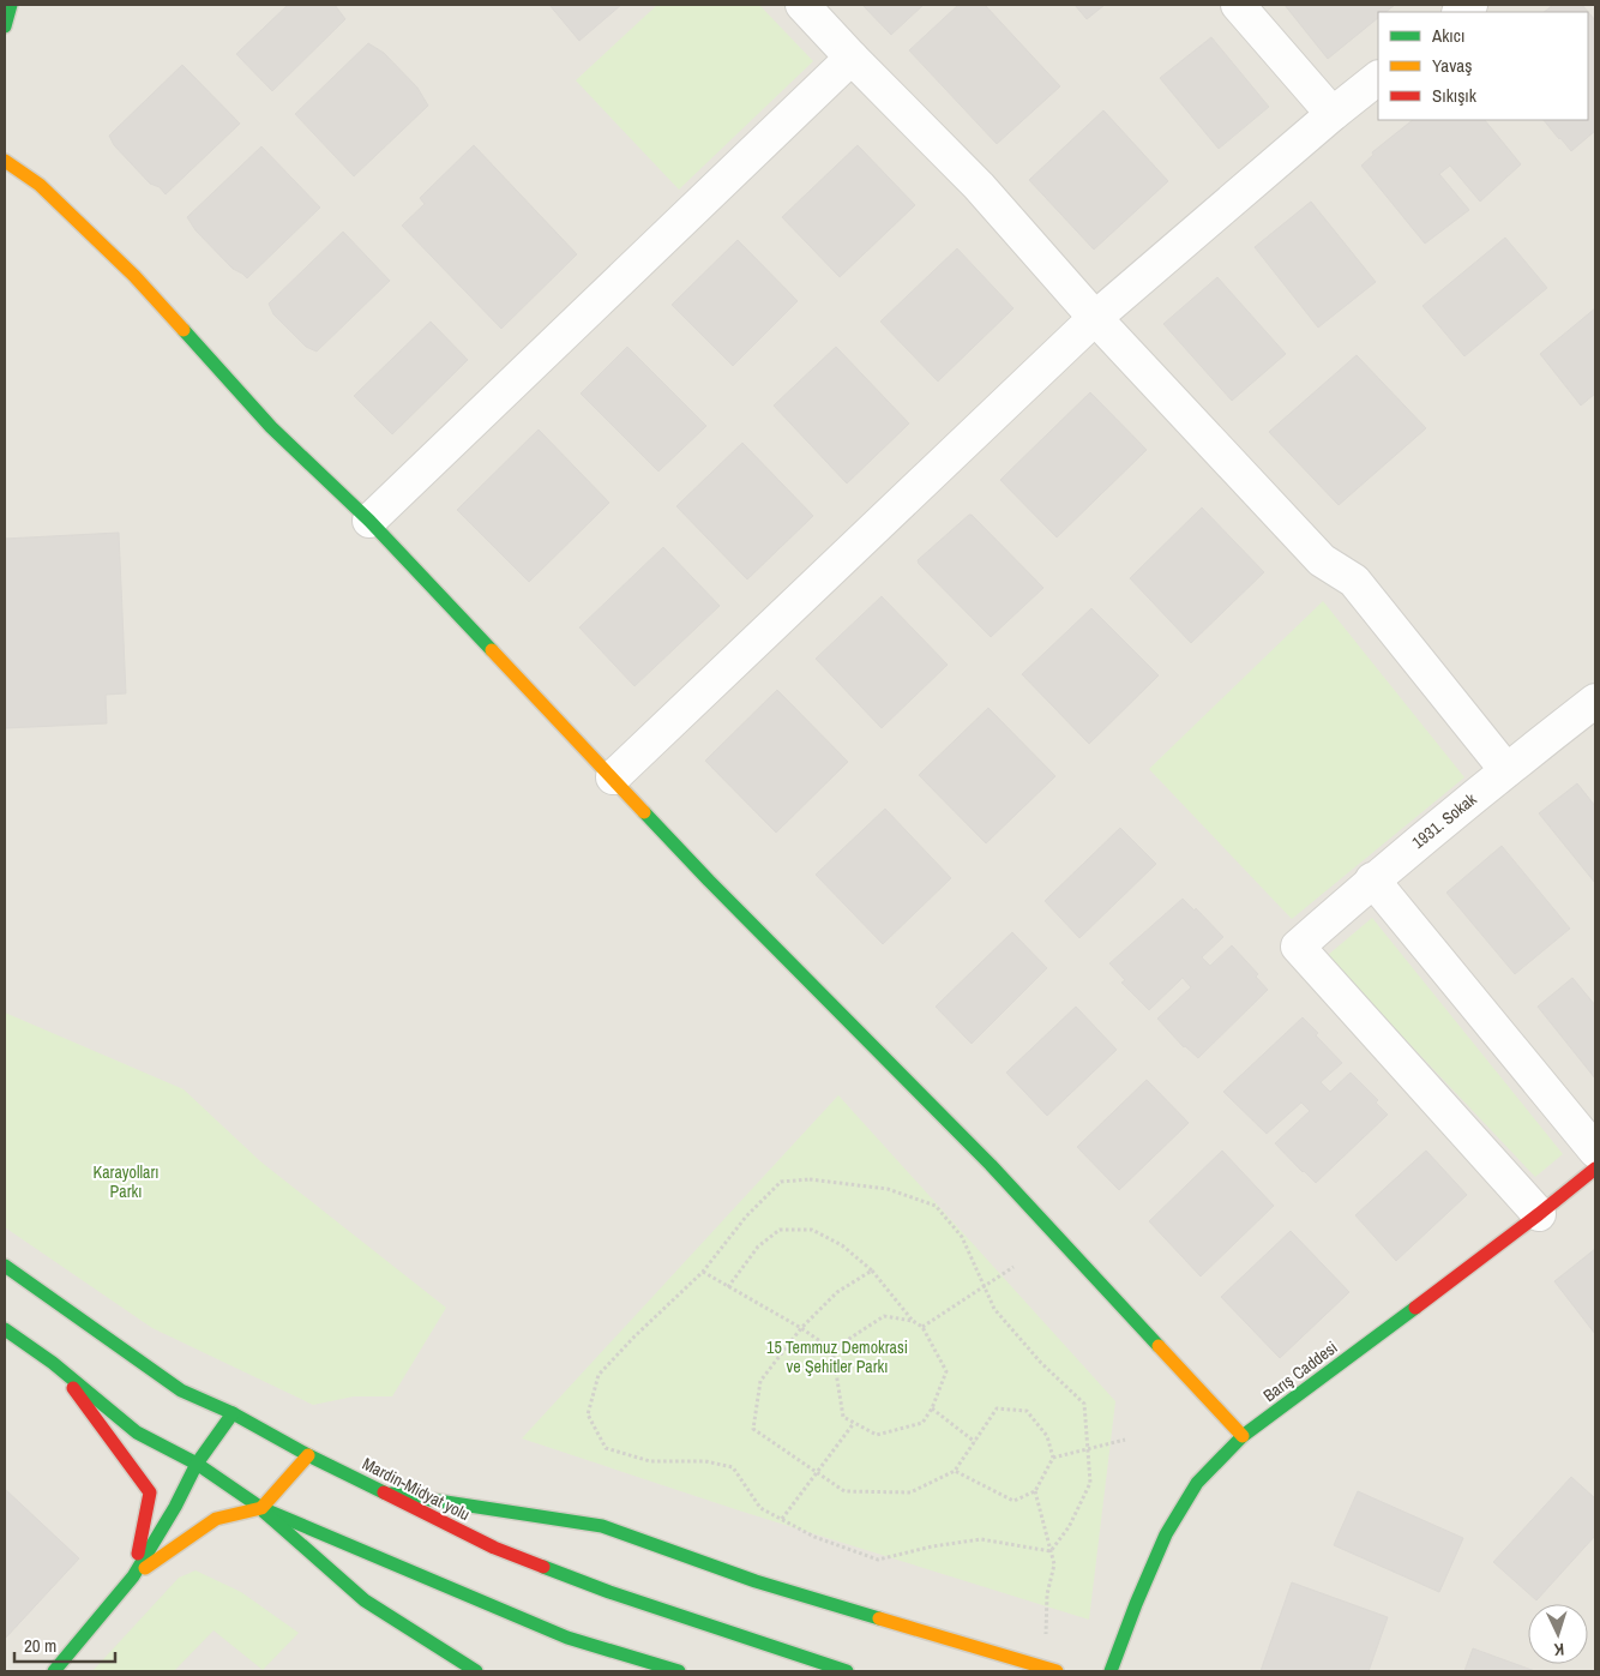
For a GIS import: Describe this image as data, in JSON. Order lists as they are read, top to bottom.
{
  "streets": {
    "main road": ["Barış Caddesi", "Mardin-Midyat yolu"],
    "street": ["1931. Sokak"]
  },
  "crossings": [
    ["1931. Sokak", "Barış Caddesi"]
  ],
  "parks": ["Karayolları Parkı", "15 Temmuz Demokrasi ve Şehitler Parkı"],
  "legend": ["Akıcı", "Yavaş", "Sıkışık"],
  "scale_bar": "20 m",
  "north": "bottom"
}
